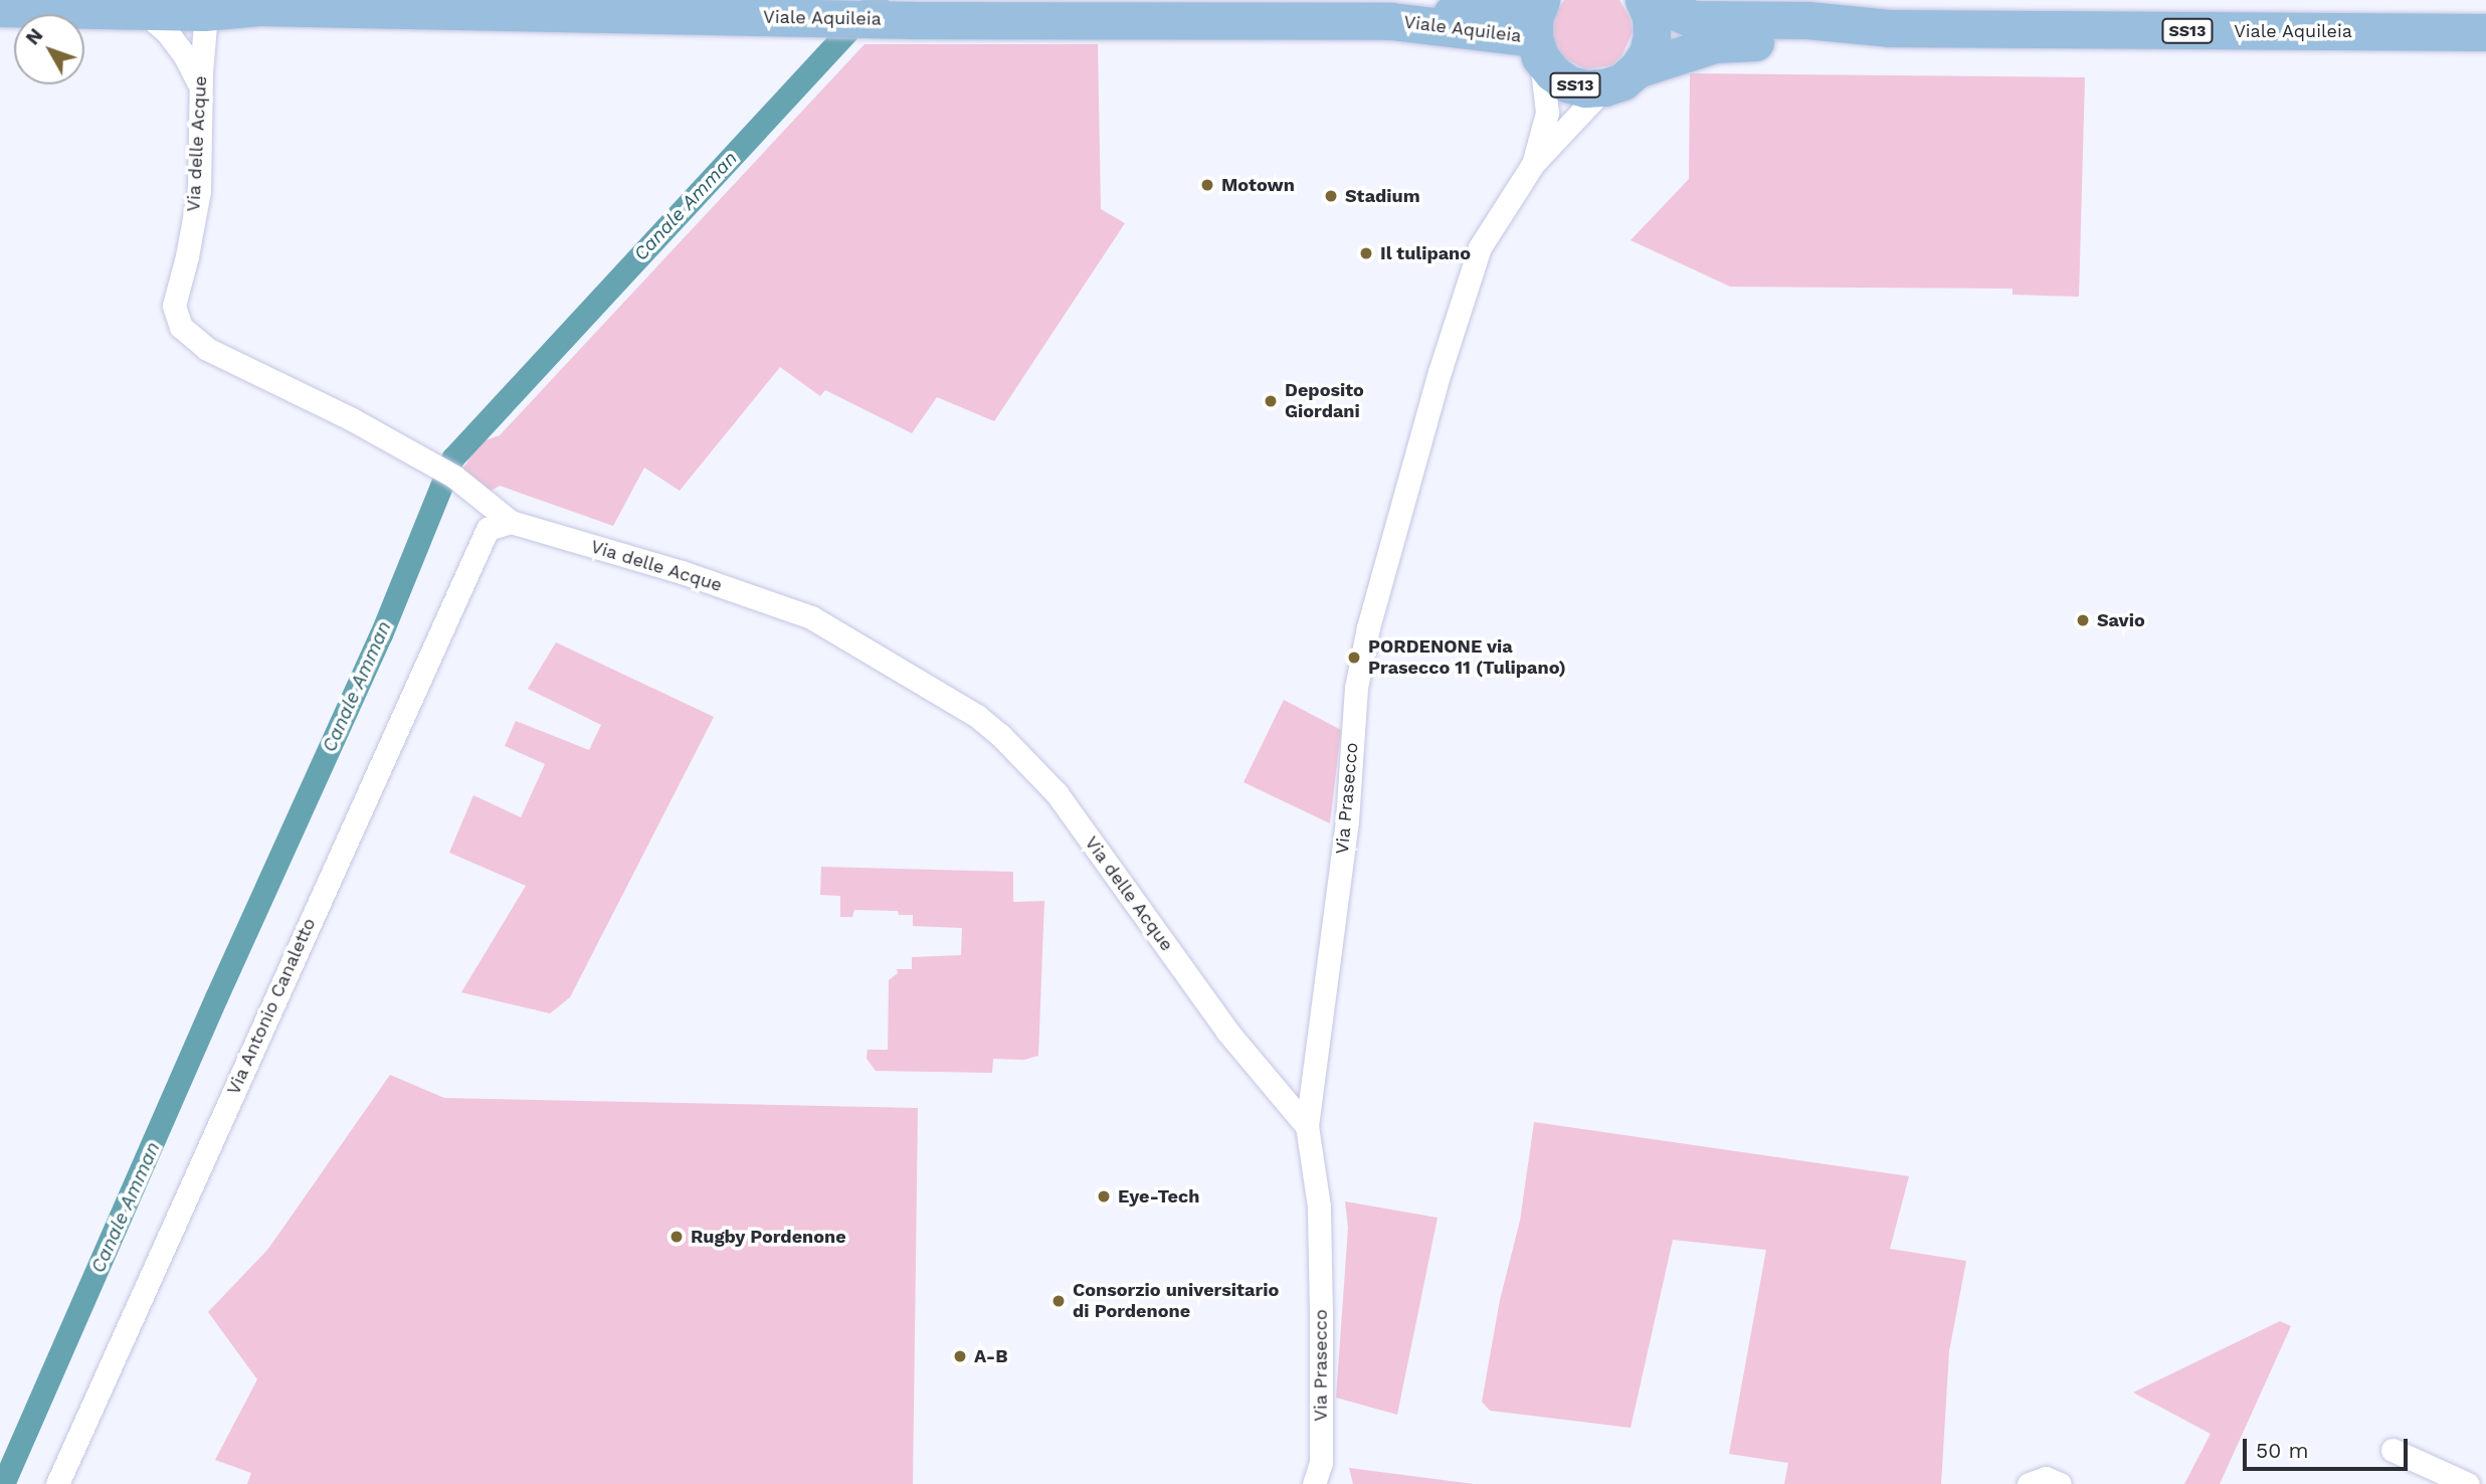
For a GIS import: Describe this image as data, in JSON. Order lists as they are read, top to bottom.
{
  "streets": {
    "main road": ["Viale Aquileia", "SS13"],
    "street": ["Via delle Acque", "Via Prasecco", "Via Antonio Canaletto"]
  },
  "crossings": [
    ["Viale Aquileia", "Via delle Acque"],
    ["Viale Aquileia", "Via Prasecco"],
    ["Via delle Acque", "Via Prasecco"]
  ],
  "water": ["Canale Amman"],
  "places": [
    "Motown",
    "Stadium",
    "Il tulipano",
    "Deposito Giordani",
    "Savio",
    "PORDENONE via Prasecco 11 (Tulipano)",
    "Eye-Tech",
    "Rugby Pordenone",
    "Consorzio universitario di Pordenone",
    "A-B"
  ],
  "scale_bar": "50 m",
  "north": "top left"
}
